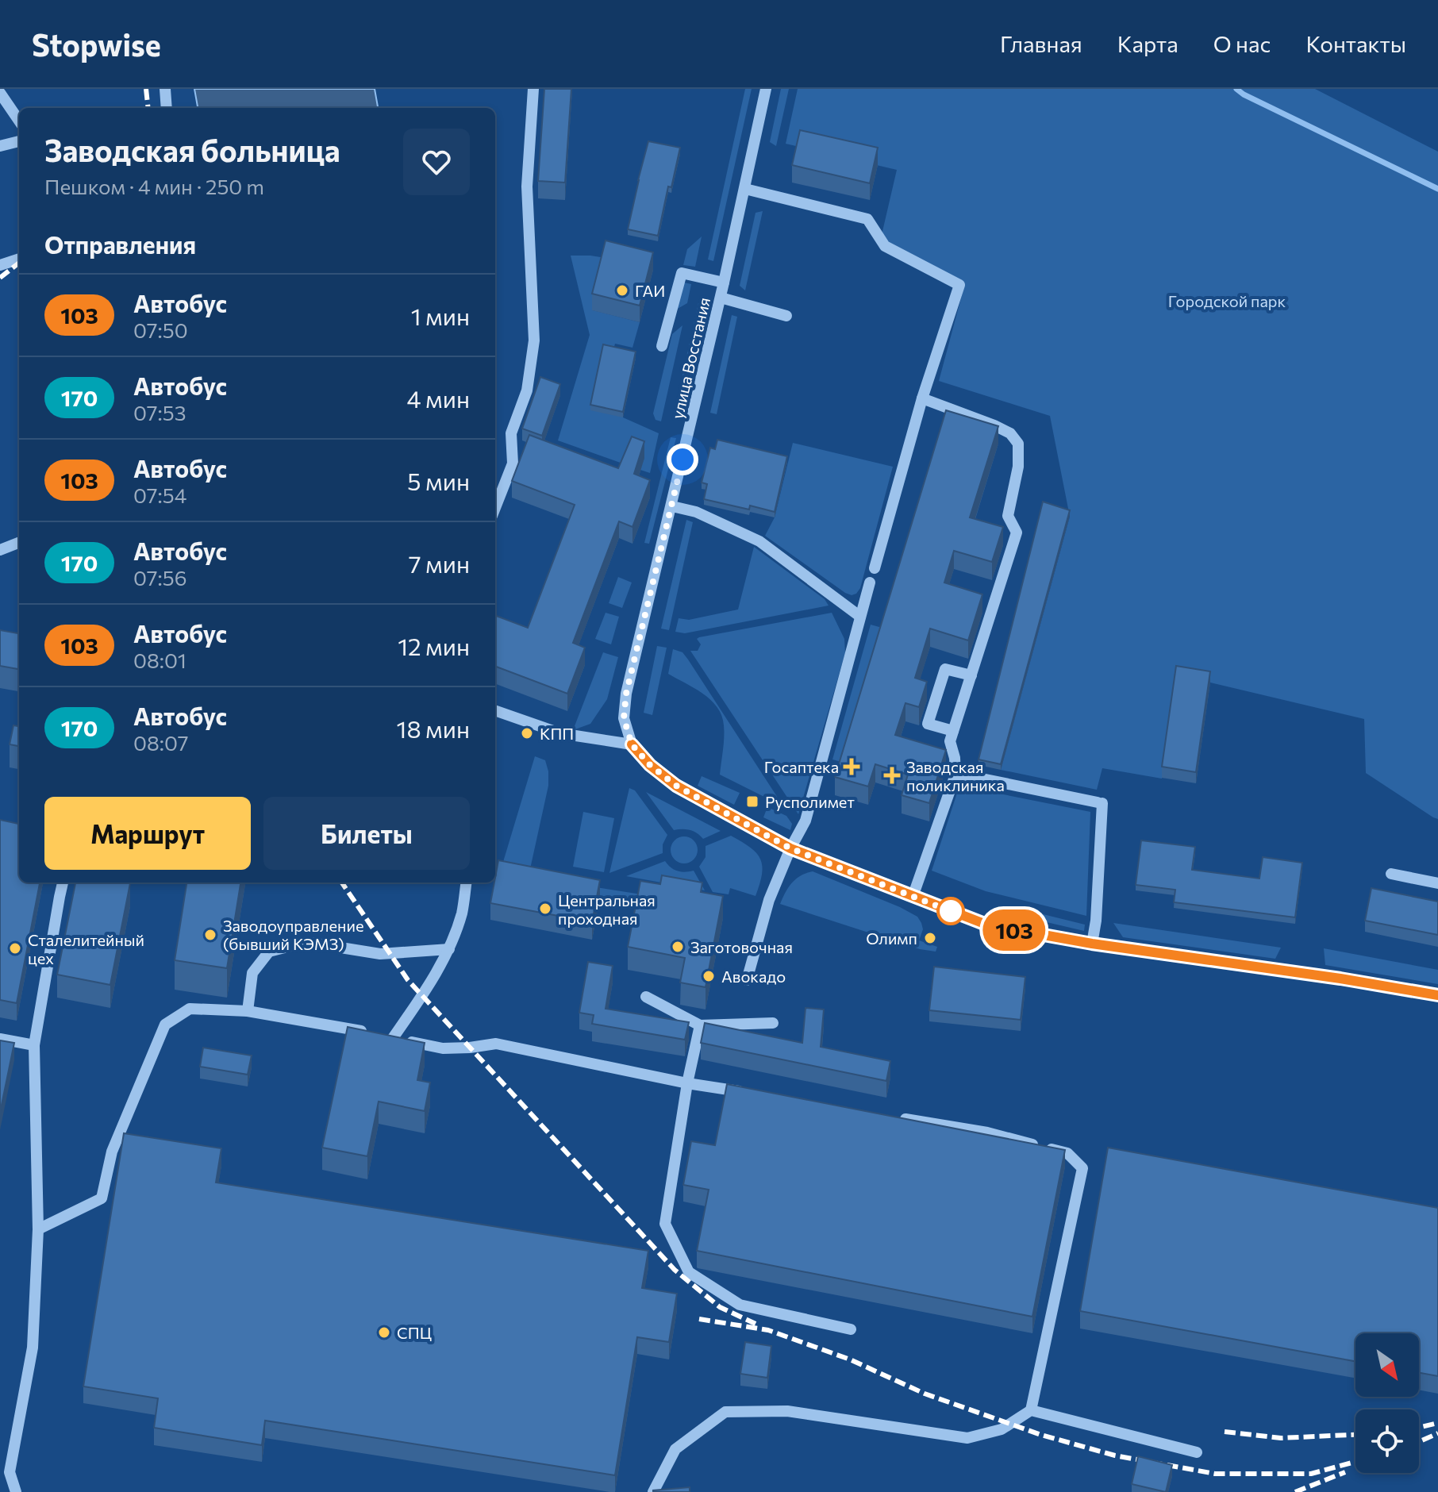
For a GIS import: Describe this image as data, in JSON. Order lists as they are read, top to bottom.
{
  "streets": {
    "street": ["улица Восстания"]
  },
  "parks": ["Городской парк"],
  "places": {
    "other": [
      "ГАИ",
      "КПП",
      "Центральная проходная",
      "Заводоуправление (бывший КЭМЗ)",
      "Олимп",
      "Заготовочная",
      "Сталелитейный цех",
      "Авокадо",
      "СПЦ"
    ],
    "health": ["Госаптека", "Заводская поликлиника"],
    "transit": ["Русполимет"]
  },
  "lines": ["bus line 103"],
  "north": "bottom right",
  "page": {
    "header": "Stopwise",
    "nav": [
      "Главная",
      "Карта",
      "О нас",
      "Контакты"
    ],
    "on_map": "103",
    "heading": [
      ["Заводская больница", "Пешком · 4 мин · 250 m"],
      "Отправления"
    ],
    "list": [
      {
        "mark": "103",
        "name": "Автобус",
        "note": "07:50",
        "value": "1 мин"
      },
      {
        "mark": "170",
        "name": "Автобус",
        "note": "07:53",
        "value": "4 мин"
      },
      {
        "mark": "103",
        "name": "Автобус",
        "note": "07:54",
        "value": "5 мин"
      },
      {
        "mark": "170",
        "name": "Автобус",
        "note": "07:56",
        "value": "7 мин"
      },
      {
        "mark": "103",
        "name": "Автобус",
        "note": "08:01",
        "value": "12 мин"
      },
      {
        "mark": "170",
        "name": "Автобус",
        "note": "08:07",
        "value": "18 мин"
      }
    ],
    "buttons": ["Маршрут", "Билеты"]
  }
}
